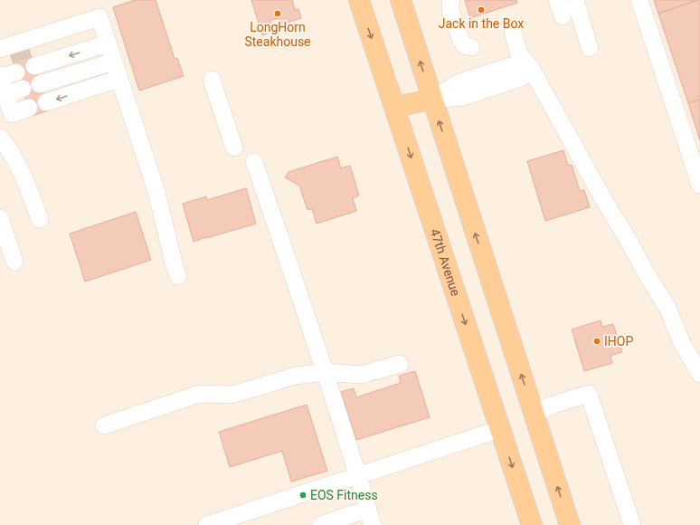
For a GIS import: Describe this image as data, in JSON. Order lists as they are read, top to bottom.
{
  "streets": {
    "main road": ["47th Avenue"]
  },
  "places": [
    "Jack in the Box",
    "LongHorn Steakhouse",
    "IHOP",
    "EOS Fitness"
  ]
}
